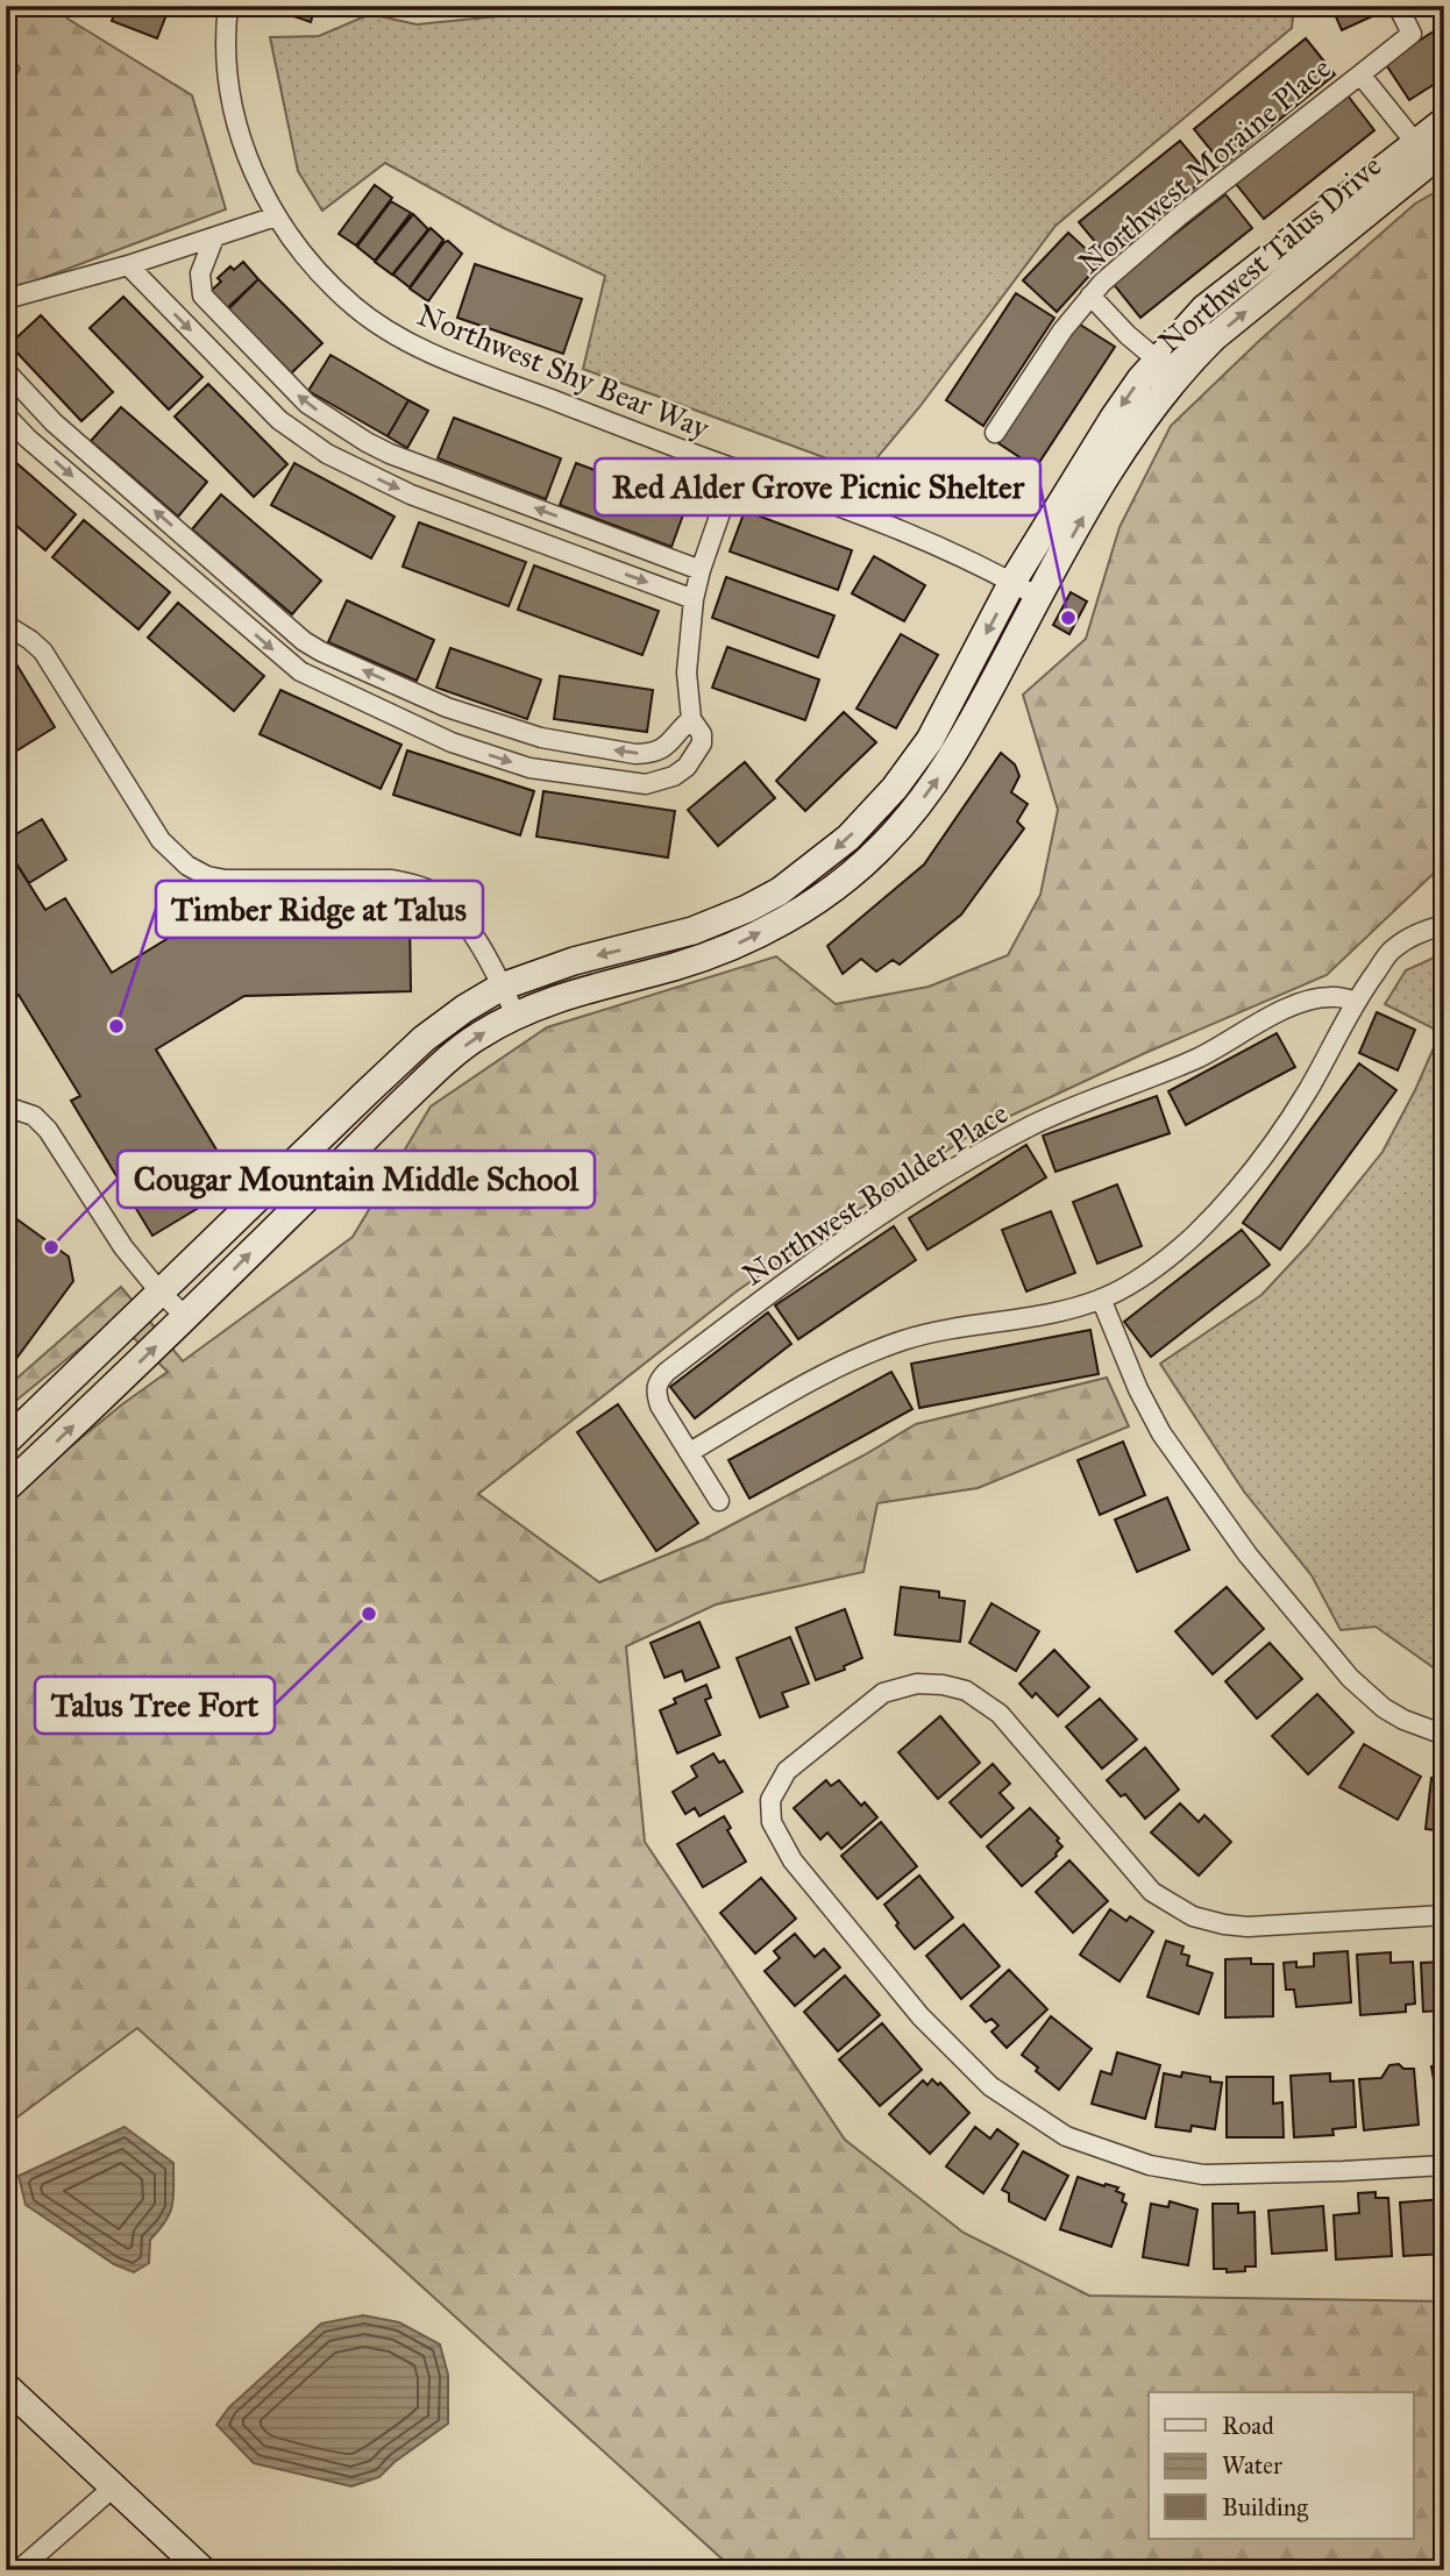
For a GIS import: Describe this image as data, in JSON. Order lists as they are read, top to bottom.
{
  "streets": {
    "street": [
      "Northwest Moraine Place",
      "Northwest Talus Drive",
      "Northwest Shy Bear Way",
      "Northwest Boulder Place"
    ]
  },
  "crossings": [
    ["Northwest Moraine Place", "Northwest Talus Drive"],
    ["Northwest Talus Drive", "Northwest Shy Bear Way"]
  ],
  "places": [
    "Red Alder Grove Picnic Shelter",
    "Timber Ridge at Talus",
    "Cougar Mountain Middle School",
    "Talus Tree Fort"
  ],
  "legend": ["Road", "Water", "Building"]
}
